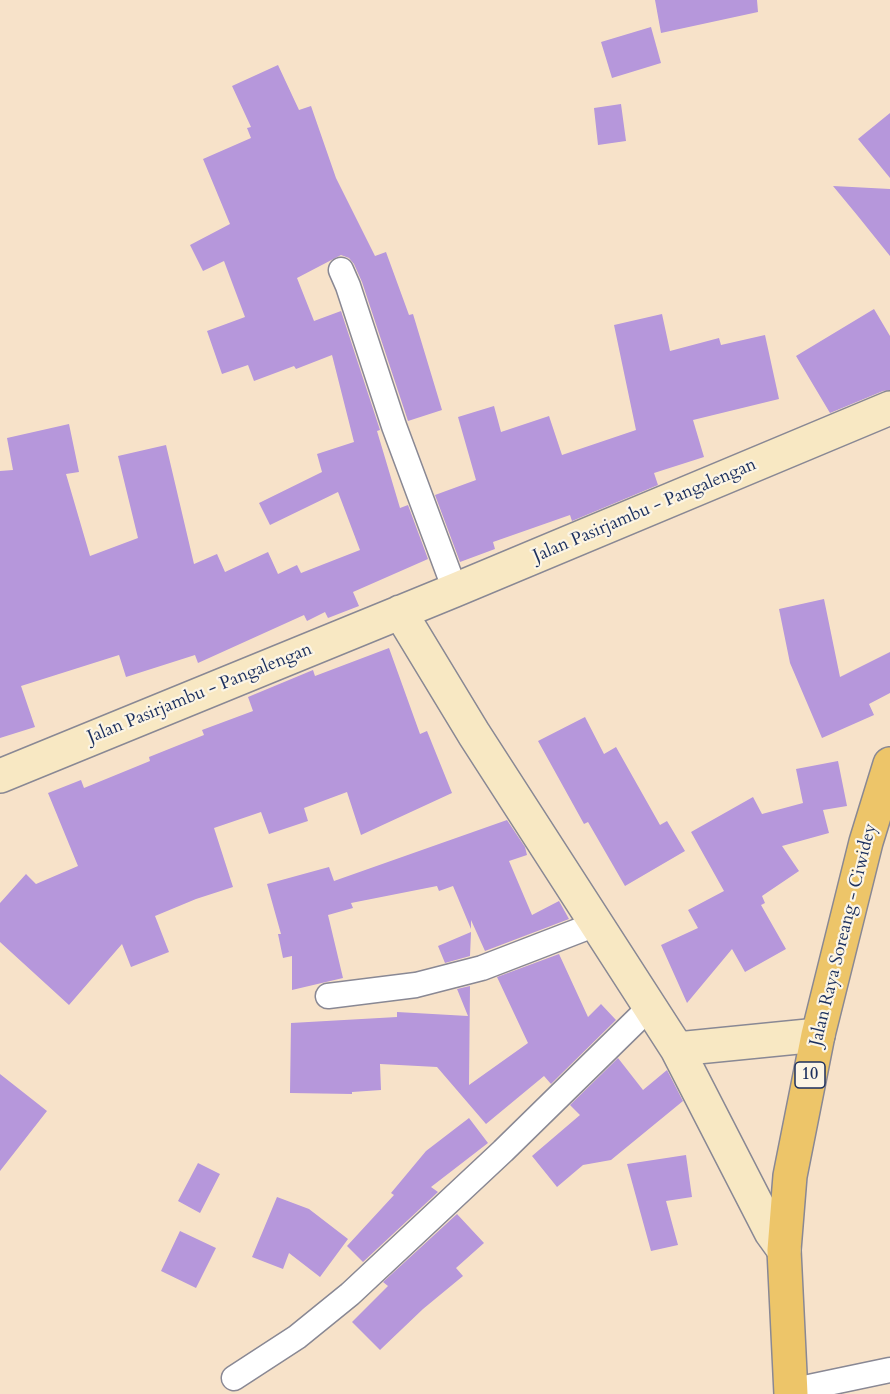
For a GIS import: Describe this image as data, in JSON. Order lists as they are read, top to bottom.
{
  "streets": {
    "highway": ["Jalan Raya Soreang - Ciwidey", "10"],
    "main road": ["Jalan Pasirjambu - Pangalengan"]
  }
}
